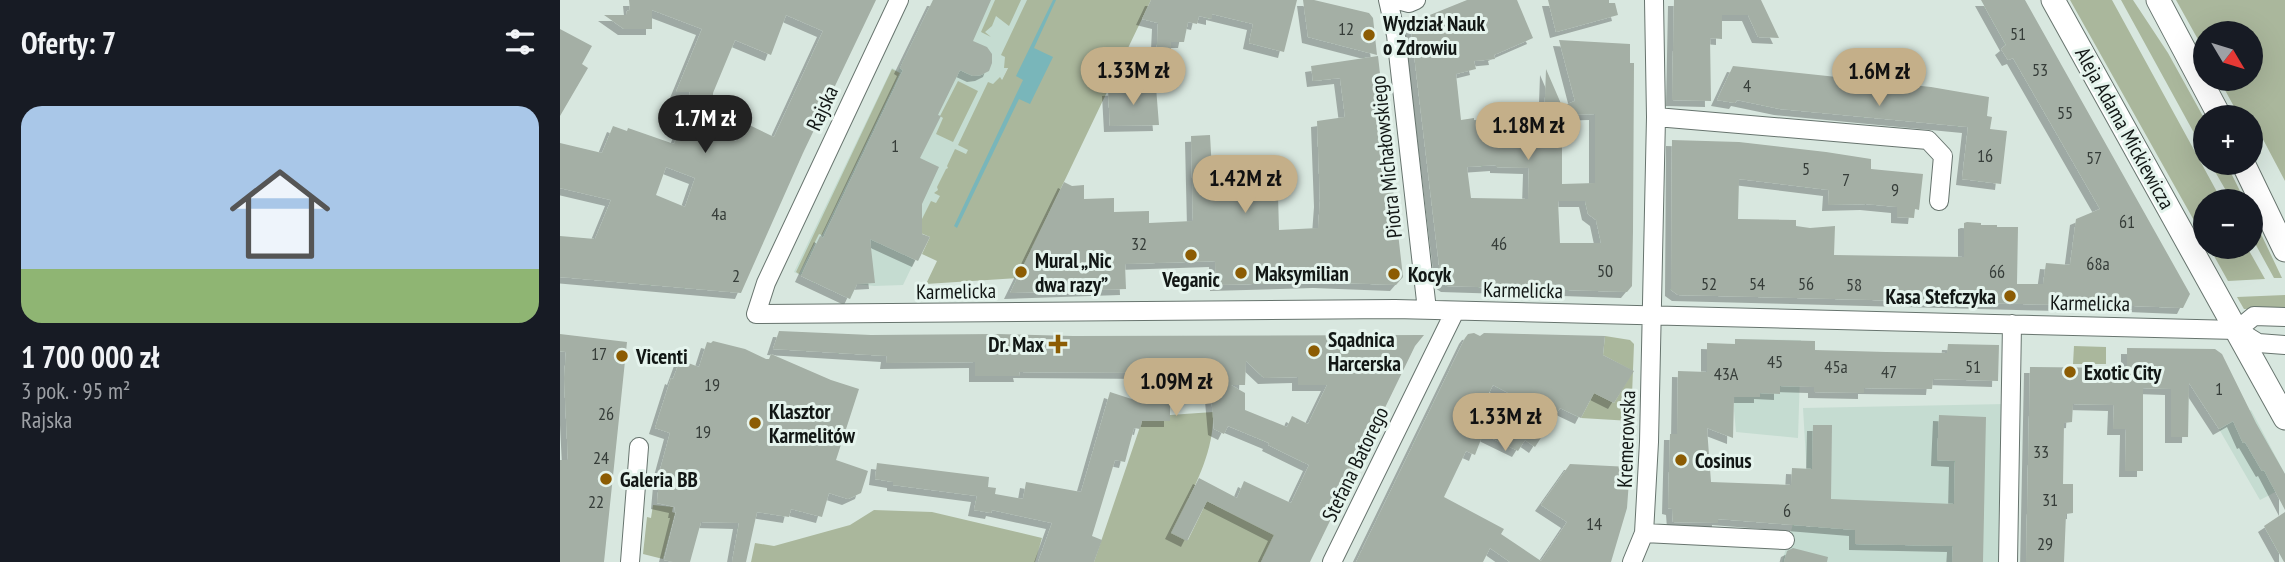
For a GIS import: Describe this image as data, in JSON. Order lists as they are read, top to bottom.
{
  "streets": {
    "main road": ["Aleja Adama Mickiewicza"],
    "street": [
      "Rajska",
      "Piotra Michałowskiego",
      "Karmelicka",
      "Kremerowska",
      "Stefana Batorego"
    ]
  },
  "crossings": [
    ["Rajska", "Karmelicka"],
    ["Aleja Adama Mickiewicza", "Karmelicka"],
    ["Piotra Michałowskiego", "Karmelicka"],
    ["Karmelicka", "Kremerowska"],
    ["Karmelicka", "Stefana Batorego"]
  ],
  "places": {
    "other": [
      "Wydział Nauk o Zdrowiu",
      "Veganic",
      "Mural „Nic dwa razy”",
      "Maksymilian",
      "Kocyk",
      "Kasa Stefczyka",
      "Sqadnica Harcerska",
      "Vicenti",
      "Exotic City",
      "Klasztor Karmelitów",
      "Cosinus",
      "Galeria BB"
    ],
    "health": ["Dr. Max"]
  },
  "house_numbers": [
    "12",
    "51",
    "53",
    "4",
    "55",
    "1",
    "16",
    "57",
    "5",
    "7",
    "9",
    "4a",
    "61",
    "32",
    "46",
    "68a",
    "50",
    "66",
    "2",
    "52",
    "54",
    "56",
    "58",
    "17",
    "45",
    "45a",
    "51",
    "47",
    "43A",
    "19",
    "1",
    "26",
    "19",
    "33",
    "24",
    "31",
    "22",
    "6",
    "14",
    "29"
  ],
  "north": "bottom right",
  "page": {
    "heading": "Oferty: 7",
    "map_buttons": ["+", "−"],
    "price": [
      "1.33M zł",
      "1.6M zł",
      "1.7M zł",
      "1.18M zł",
      "1.42M zł",
      "1.09M zł",
      "1.33M zł"
    ],
    "list": [
      {
        "name": "1 700 000 zł",
        "note": "3 pok. · 95 m² · Rajska"
      }
    ]
  }
}
